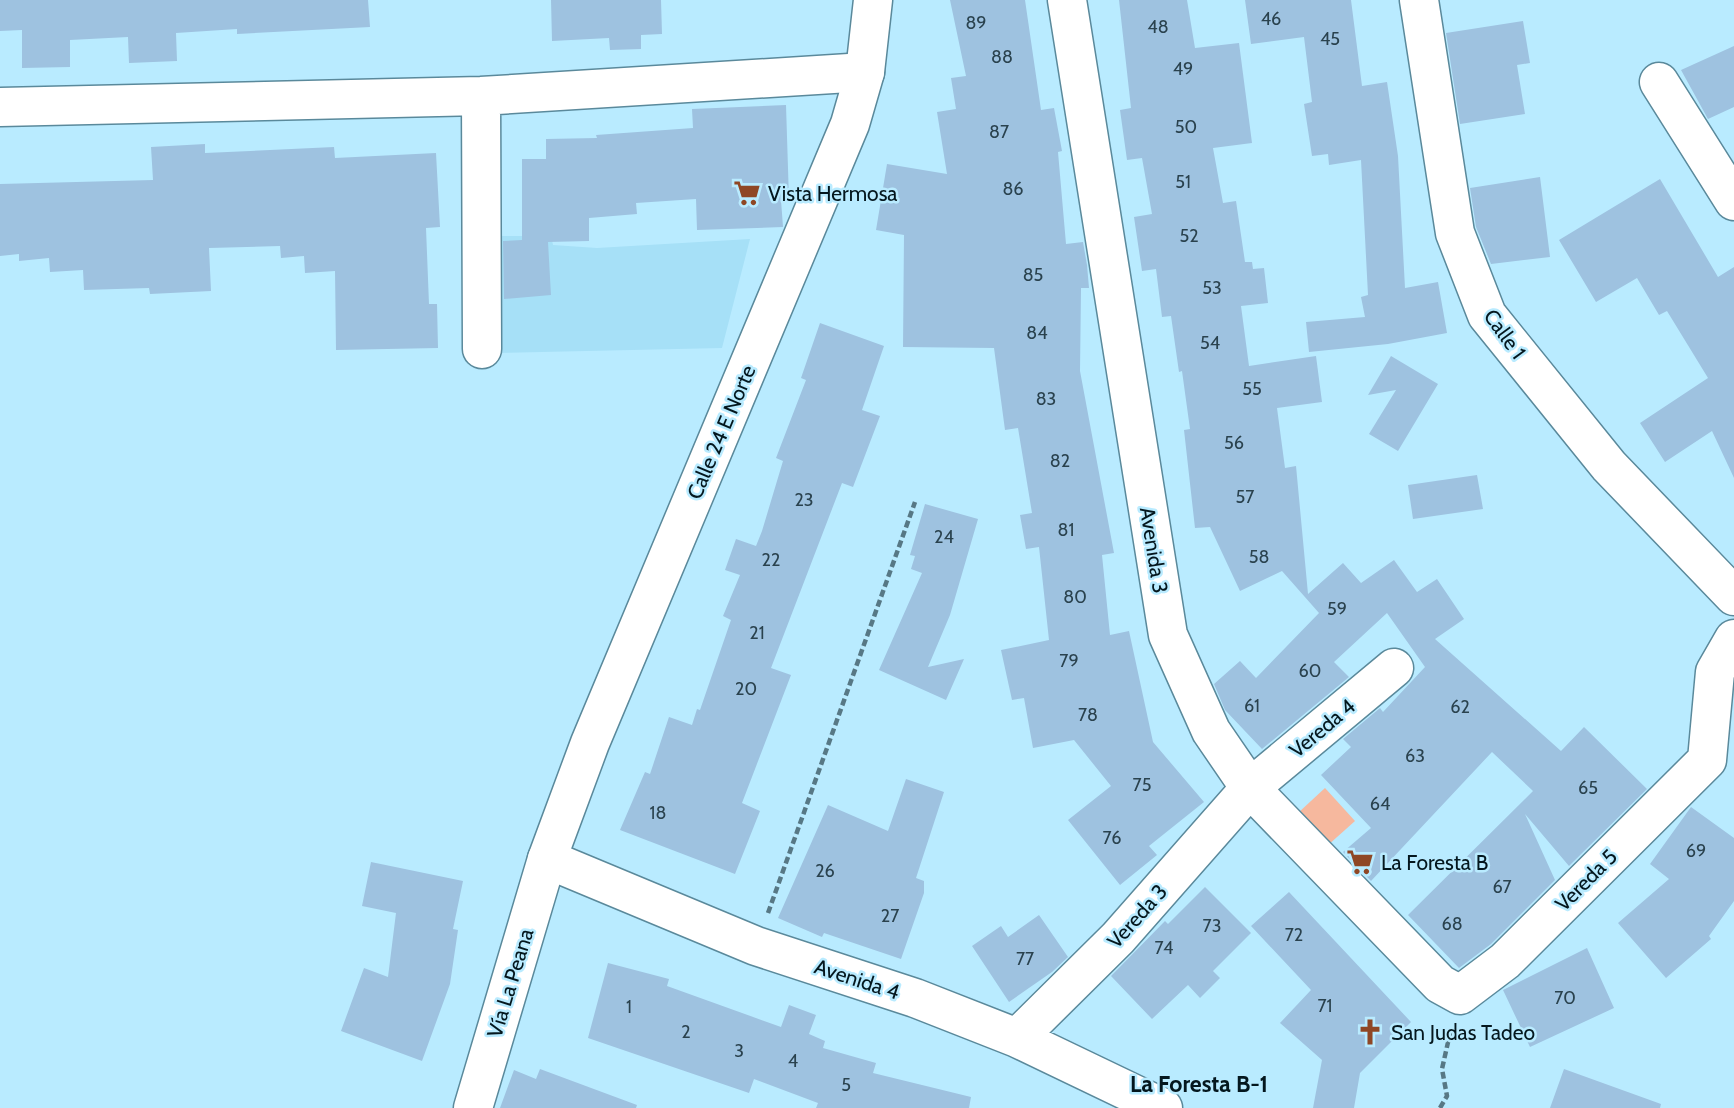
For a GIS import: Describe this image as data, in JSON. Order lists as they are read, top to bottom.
{
  "streets": {
    "street": [
      "Calle 1",
      "Calle 24 E Norte",
      "Avenida 3",
      "Vereda 4",
      "Vereda 5",
      "Vereda 3",
      "Avenida 4",
      "Vía La Peana"
    ]
  },
  "crossings": [
    ["Calle 24 E Norte", "Avenida 4"],
    ["Calle 24 E Norte", "Vía La Peana"],
    ["Avenida 3", "Vereda 4"],
    ["Avenida 3", "Vereda 5"],
    ["Avenida 3", "Vereda 3"],
    ["Vereda 4", "Vereda 3"],
    ["Vereda 3", "Avenida 4"],
    ["Avenida 4", "Vía La Peana"]
  ],
  "districts": ["La Foresta B-1"],
  "places": {
    "supermarket": ["Vista Hermosa", "La Foresta B"],
    "church": ["San Judas Tadeo"]
  },
  "house_numbers": [
    "46",
    "89",
    "48",
    "45",
    "88",
    "49",
    "50",
    "87",
    "51",
    "86",
    "52",
    "85",
    "53",
    "84",
    "54",
    "55",
    "83",
    "56",
    "82",
    "57",
    "23",
    "81",
    "24",
    "58",
    "22",
    "80",
    "59",
    "21",
    "79",
    "60",
    "20",
    "61",
    "62",
    "78",
    "63",
    "75",
    "65",
    "64",
    "18",
    "76",
    "69",
    "26",
    "67",
    "27",
    "68",
    "73",
    "72",
    "74",
    "77",
    "70",
    "71",
    "1",
    "2",
    "3",
    "4",
    "5"
  ]
}
